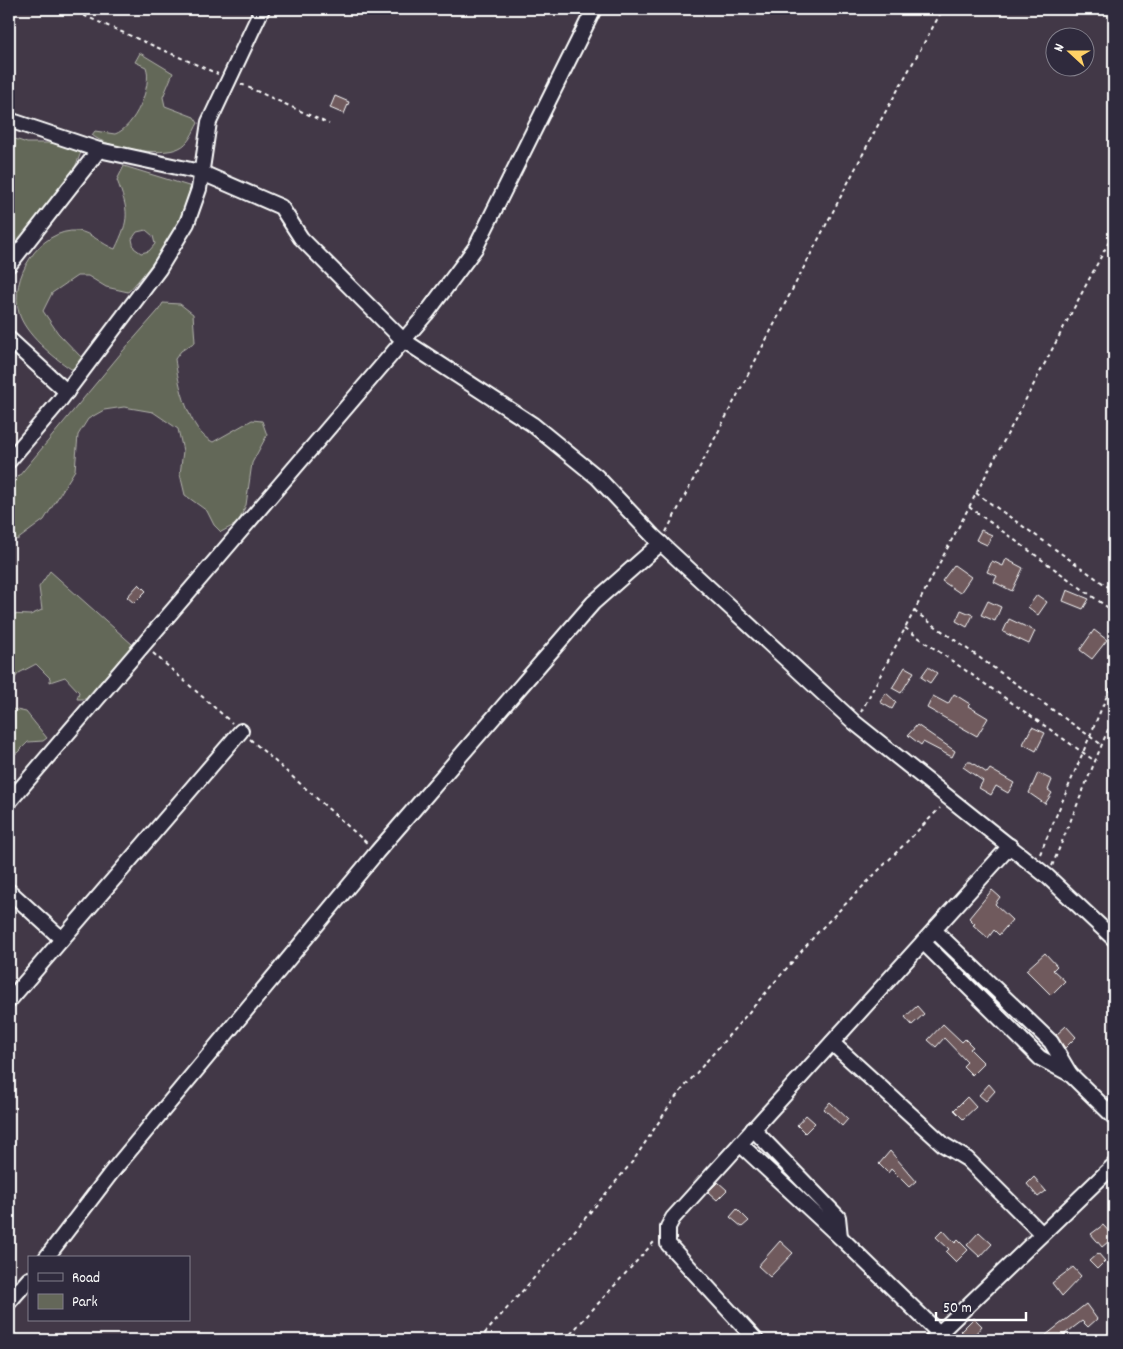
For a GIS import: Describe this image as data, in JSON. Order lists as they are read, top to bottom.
{
  "legend": ["Road", "Park"],
  "scale_bar": "50 m",
  "north": "left"
}
